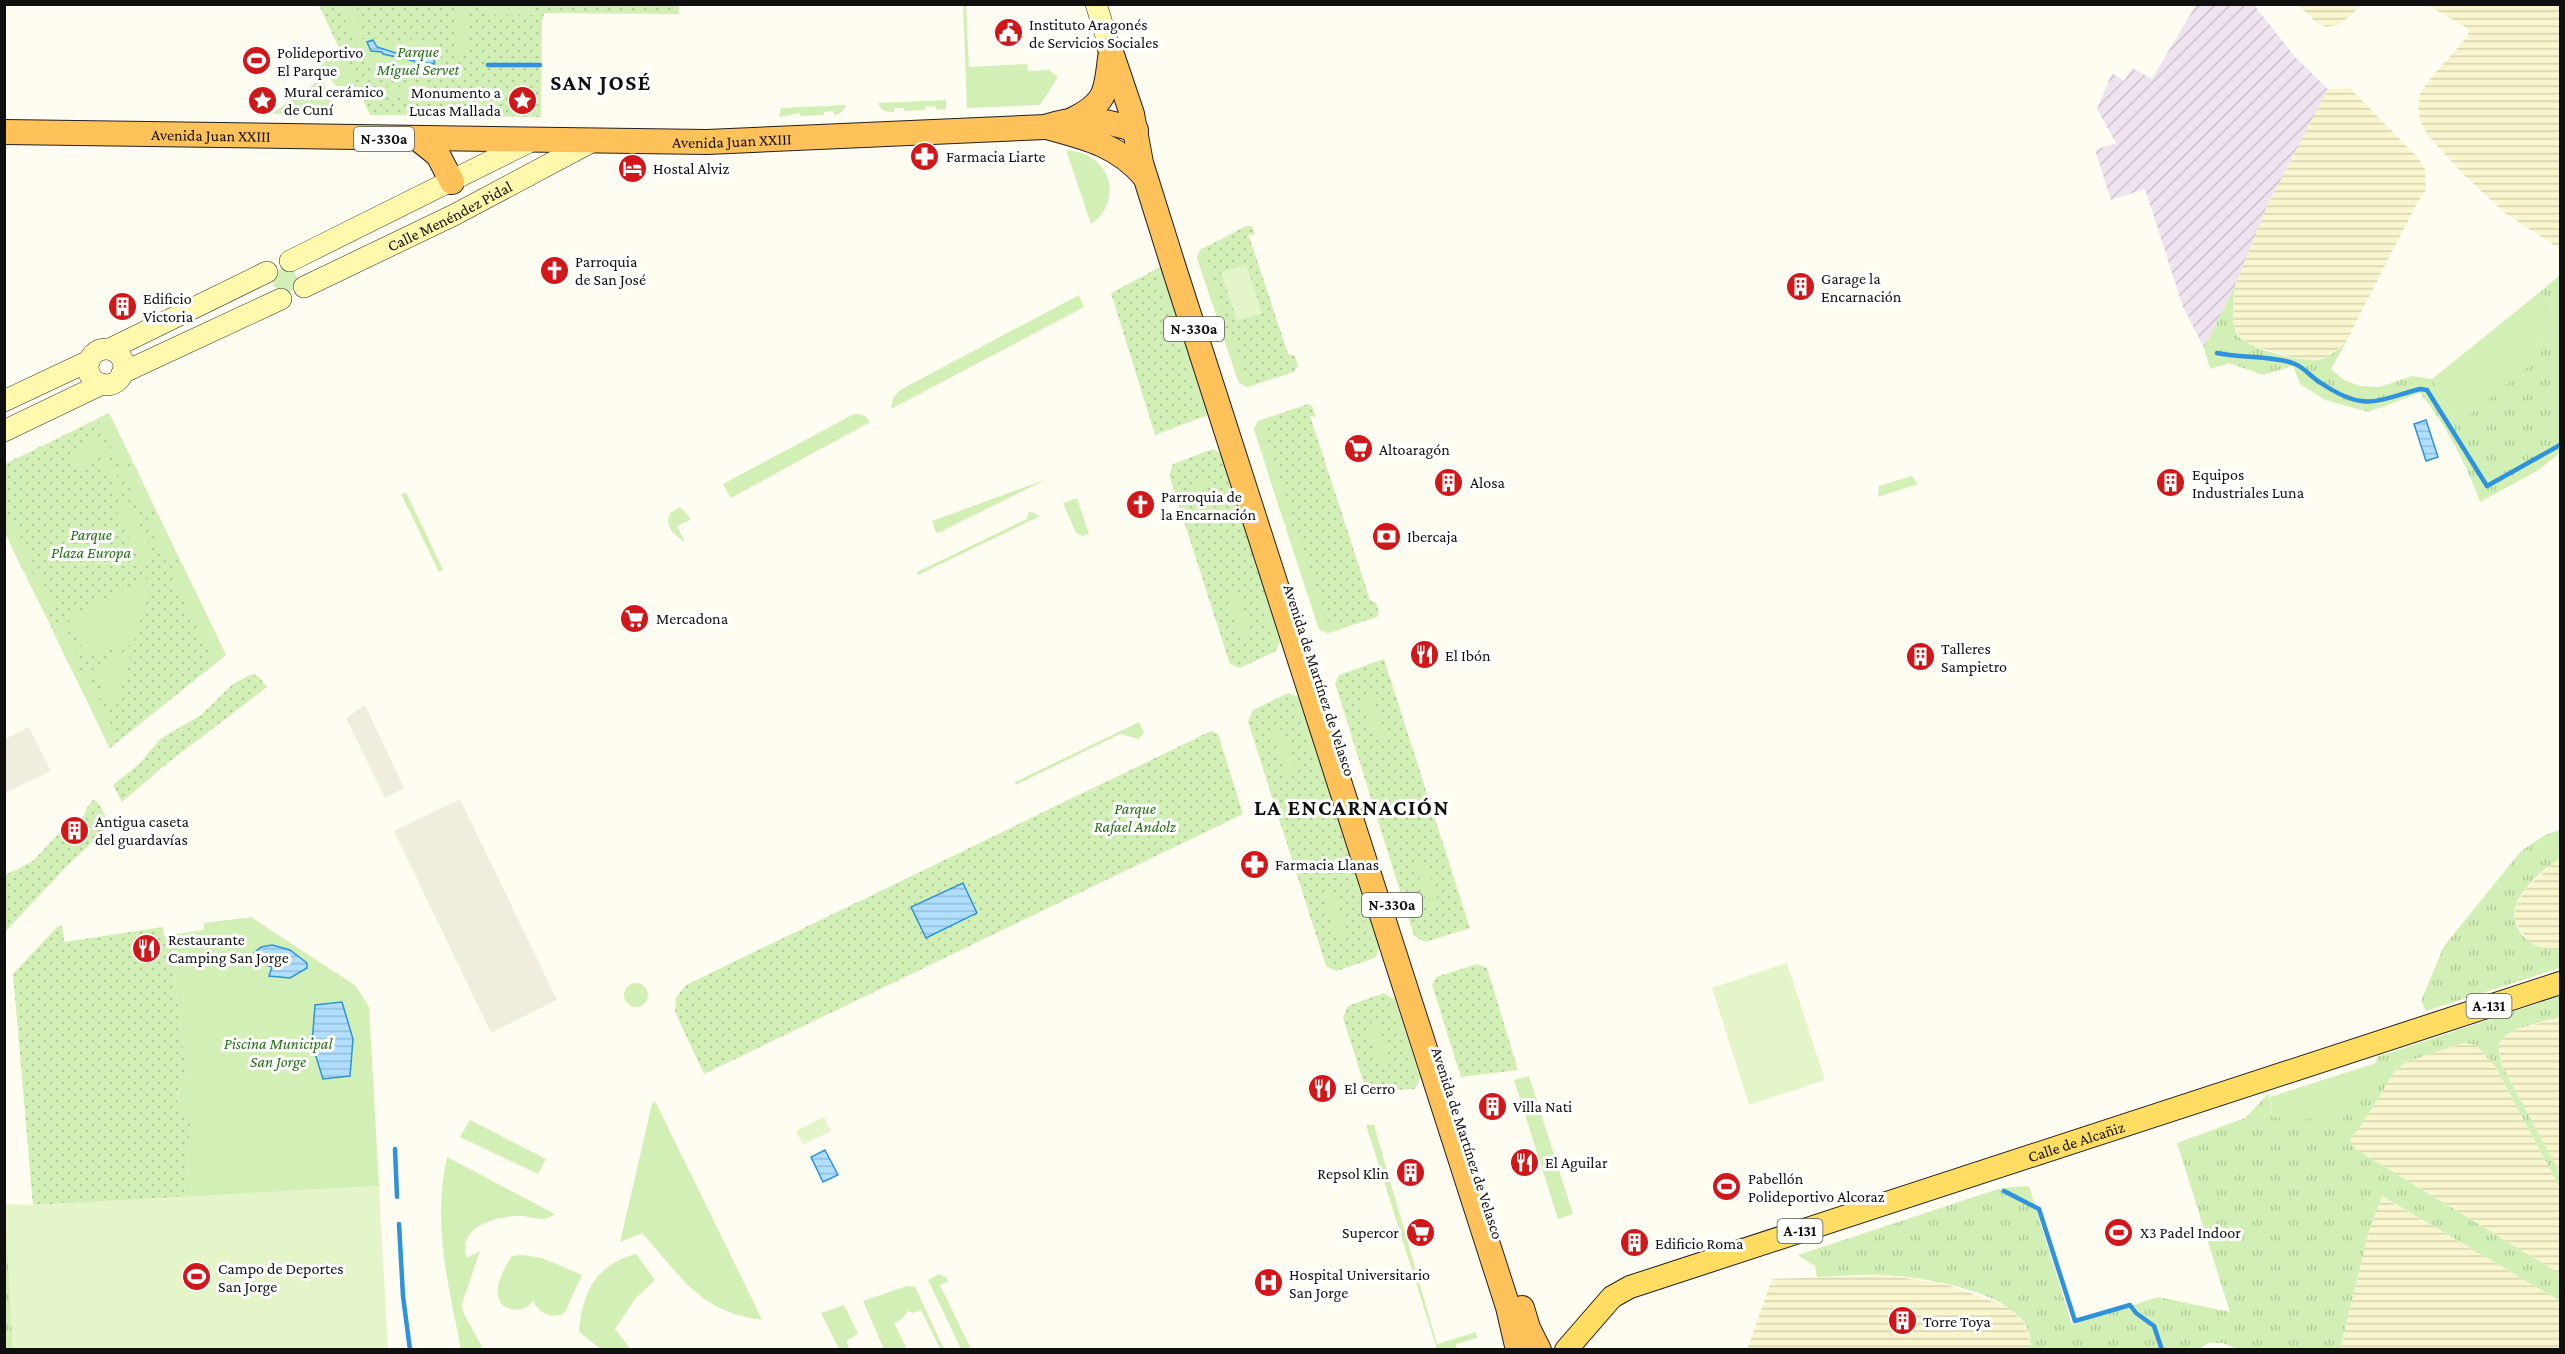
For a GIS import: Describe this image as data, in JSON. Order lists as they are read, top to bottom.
{
  "streets": {
    "highway": ["Avenida Juan XXIII", "N-330a", "Avenida de Martínez de Velasco"],
    "main road": ["Calle Menéndez Pidal", "A-131", "Calle de Alcañiz"]
  },
  "crossings": [
    ["Avenida Juan XXIII", "N-330a"],
    ["Avenida Juan XXIII", "Calle Menéndez Pidal"],
    ["Avenida Juan XXIII", "Avenida de Martínez de Velasco"],
    ["N-330a", "Avenida de Martínez de Velasco"]
  ],
  "districts": ["SAN JOSÉ", "LA ENCARNACIÓN"],
  "parks": [
    "Parque Miguel Servet",
    "Parque Plaza Europa",
    "Parque Rafael Andolz",
    "Piscina Municipal San Jorge"
  ],
  "places": {
    "public building": ["Instituto Aragonés de Servicios Sociales"],
    "sports": [
      "Polideportivo El Parque",
      "Pabellón Polideportivo Alcoraz",
      "X3 Padel Indoor",
      "Campo de Deportes San Jorge"
    ],
    "place": ["Mural cerámico de Cuní", "Monumento a Lucas Mallada"],
    "pharmacy": ["Farmacia Liarte", "Farmacia Llanas"],
    "hotel": ["Hostal Alviz"],
    "church": ["Parroquia de San José", "Parroquia de la Encarnación"],
    "building": [
      "Garage la Encarnación",
      "Edificio Victoria",
      "Alosa",
      "Equipos Industriales Luna",
      "Talleres Sampietro",
      "Antigua caseta del guardavías",
      "Villa Nati",
      "Repsol Klin",
      "Edificio Roma",
      "Torre Toya"
    ],
    "supermarket": ["Altoaragón", "Mercadona", "Supercor"],
    "bank": ["Ibercaja"],
    "restaurant": [
      "El Ibón",
      "Restaurante Camping San Jorge",
      "El Cerro",
      "El Aguilar"
    ],
    "hospital": ["Hospital Universitario San Jorge"]
  }
}
